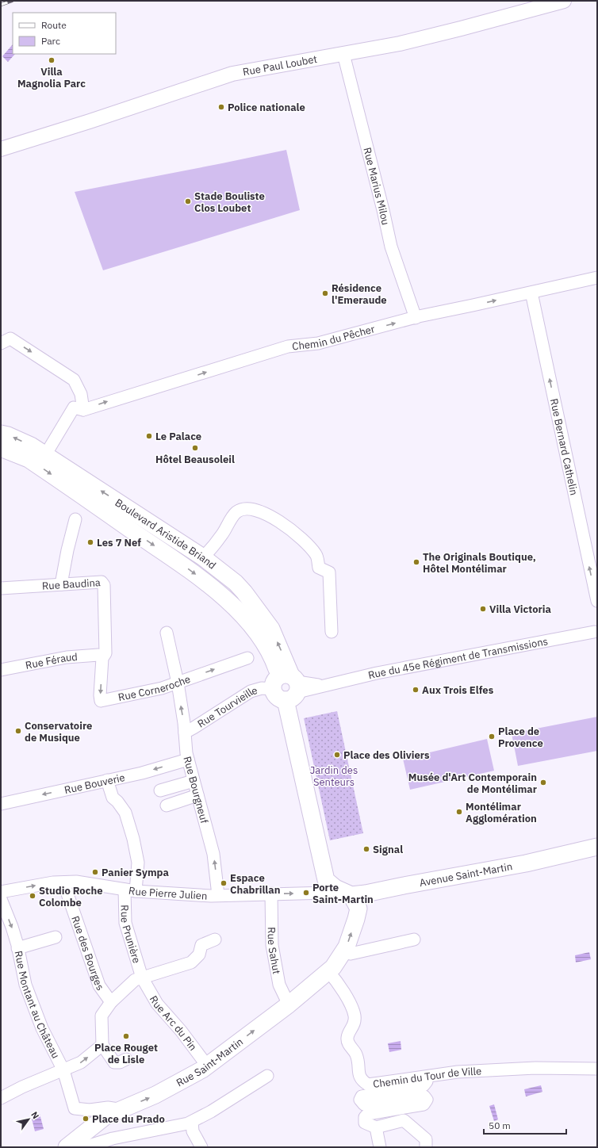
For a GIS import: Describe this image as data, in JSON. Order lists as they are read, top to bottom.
{
  "streets": {
    "main road": ["Boulevard Aristide Briand", "Avenue Saint-Martin", "Rue Saint-Martin"],
    "street": [
      "Rue Paul Loubet",
      "Rue Marius Milou",
      "Chemin du Pêcher",
      "Rue Bernard Cathelin",
      "Rue Baudina",
      "Rue du 45e Régiment de Transmissions",
      "Rue Féraud",
      "Rue Corneroche",
      "Rue Tourvieille",
      "Rue Bouverie",
      "Rue Bourgneuf",
      "Rue Pierre Julien",
      "Rue Prunière",
      "Rue Sahut",
      "Rue des Bourges",
      "Rue Montant au Château",
      "Rue Arc du Pin",
      "Chemin du Tour de Ville"
    ]
  },
  "crossings": [
    ["Rue Paul Loubet", "Rue Marius Milou"],
    ["Rue Marius Milou", "Chemin du Pêcher"],
    ["Chemin du Pêcher", "Rue Bernard Cathelin"],
    ["Boulevard Aristide Briand", "Rue Tourvieille"],
    ["Rue Baudina", "Rue Féraud"],
    ["Rue Baudina", "Rue Corneroche"],
    ["Rue du 45e Régiment de Transmissions", "Rue Tourvieille"],
    ["Rue Féraud", "Rue Corneroche"],
    ["Rue Corneroche", "Rue Bourgneuf"],
    ["Rue Tourvieille", "Rue Bourgneuf"],
    ["Rue Bouverie", "Rue Bourgneuf"],
    ["Rue Bouverie", "Rue Prunière"],
    ["Rue Bourgneuf", "Rue Pierre Julien"],
    ["Rue Pierre Julien", "Rue Prunière"],
    ["Rue Pierre Julien", "Rue Sahut"],
    ["Rue Pierre Julien", "Rue des Bourges"],
    ["Rue Prunière", "Rue Arc du Pin"],
    ["Rue Sahut", "Rue Saint-Martin"],
    ["Rue Montant au Château", "Rue Saint-Martin"],
    ["Rue Arc du Pin", "Rue Saint-Martin"],
    ["Rue Saint-Martin", "Chemin du Tour de Ville"]
  ],
  "one_way": [
    "Chemin du Pêcher",
    "Rue Bernard Cathelin",
    "Rue Bourgneuf",
    "Rue Saint-Martin"
  ],
  "parks": ["Jardin des Senteurs"],
  "places": [
    "Villa Magnolia Parc",
    "Police nationale",
    "Stade Bouliste Clos Loubet",
    "Résidence l'Emeraude",
    "Le Palace",
    "Hôtel Beausoleil",
    "Les 7 Nef",
    "The Originals Boutique, Hôtel Montélimar",
    "Villa Victoria",
    "Aux Trois Elfes",
    "Conservatoire de Musique",
    "Place de Provence",
    "Place des Oliviers",
    "Musée d'Art Contemporain de Montélimar",
    "Montélimar Agglomération",
    "Signal",
    "Panier Sympa",
    "Espace Chabrillan",
    "Porte Saint-Martin",
    "Studio Roche Colombe",
    "Place Rouget de Lisle",
    "Place du Prado"
  ],
  "legend": ["Route", "Parc"],
  "scale_bar": "50 m",
  "north": "top right"
}
